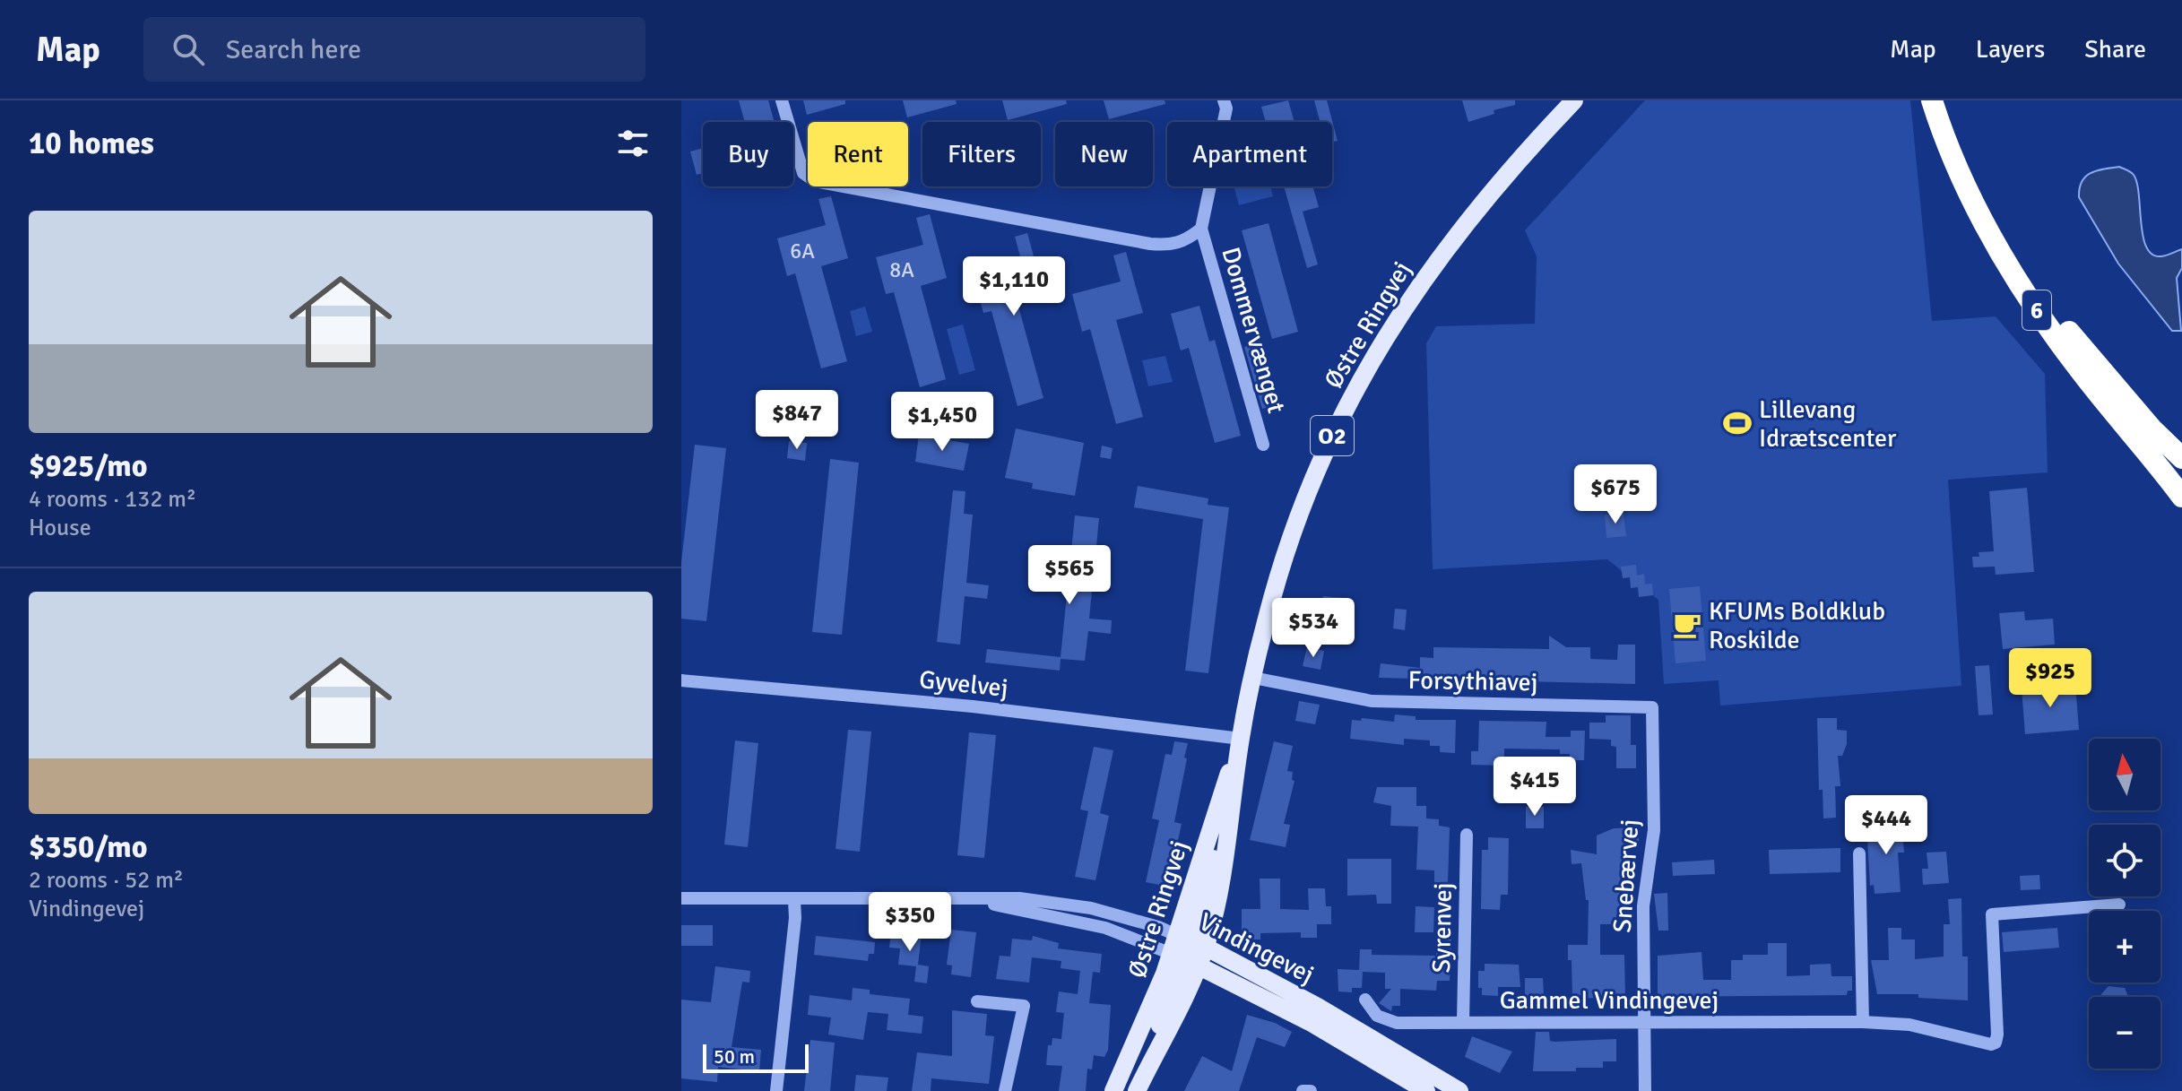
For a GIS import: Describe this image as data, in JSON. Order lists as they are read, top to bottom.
{
  "streets": {
    "highway": ["6"],
    "main road": ["Østre Ringvej", "O2", "Vindingevej"],
    "street": [
      "Dommervænget",
      "Forsythiavej",
      "Gyvelvej",
      "Snebærvej",
      "Syrenvej",
      "Gammel Vindingevej"
    ]
  },
  "crossings": [
    ["Østre Ringvej", "Forsythiavej"],
    ["Østre Ringvej", "Gyvelvej"],
    ["Østre Ringvej", "Vindingevej"],
    ["Forsythiavej", "Snebærvej"],
    ["Snebærvej", "Gammel Vindingevej"],
    ["Syrenvej", "Gammel Vindingevej"]
  ],
  "places": {
    "sports": ["Lillevang Idrætscenter"],
    "cafe": ["KFUMs Boldklub Roskilde"]
  },
  "house_numbers": ["6A", "8A"],
  "scale_bar": "50 m",
  "north": "top",
  "page": {
    "header": "Map",
    "search": "Search here",
    "nav": ["Map", "Layers", "Share"],
    "heading": "10 homes",
    "chip": [
      "Buy",
      "Rent",
      "Filters",
      "New",
      "Apartment"
    ],
    "list": [
      {
        "name": "$925/mo",
        "note": "4 rooms · 132 m² · House"
      },
      {
        "name": "$350/mo",
        "note": "2 rooms · 52 m² · Vindingevej"
      }
    ],
    "price": [
      "$1,110",
      "$847",
      "$1,450",
      "$675",
      "$565",
      "$534",
      "$925",
      "$415",
      "$444",
      "$350"
    ],
    "map_buttons": ["+", "−"],
    "scale": "50 m"
  }
}
